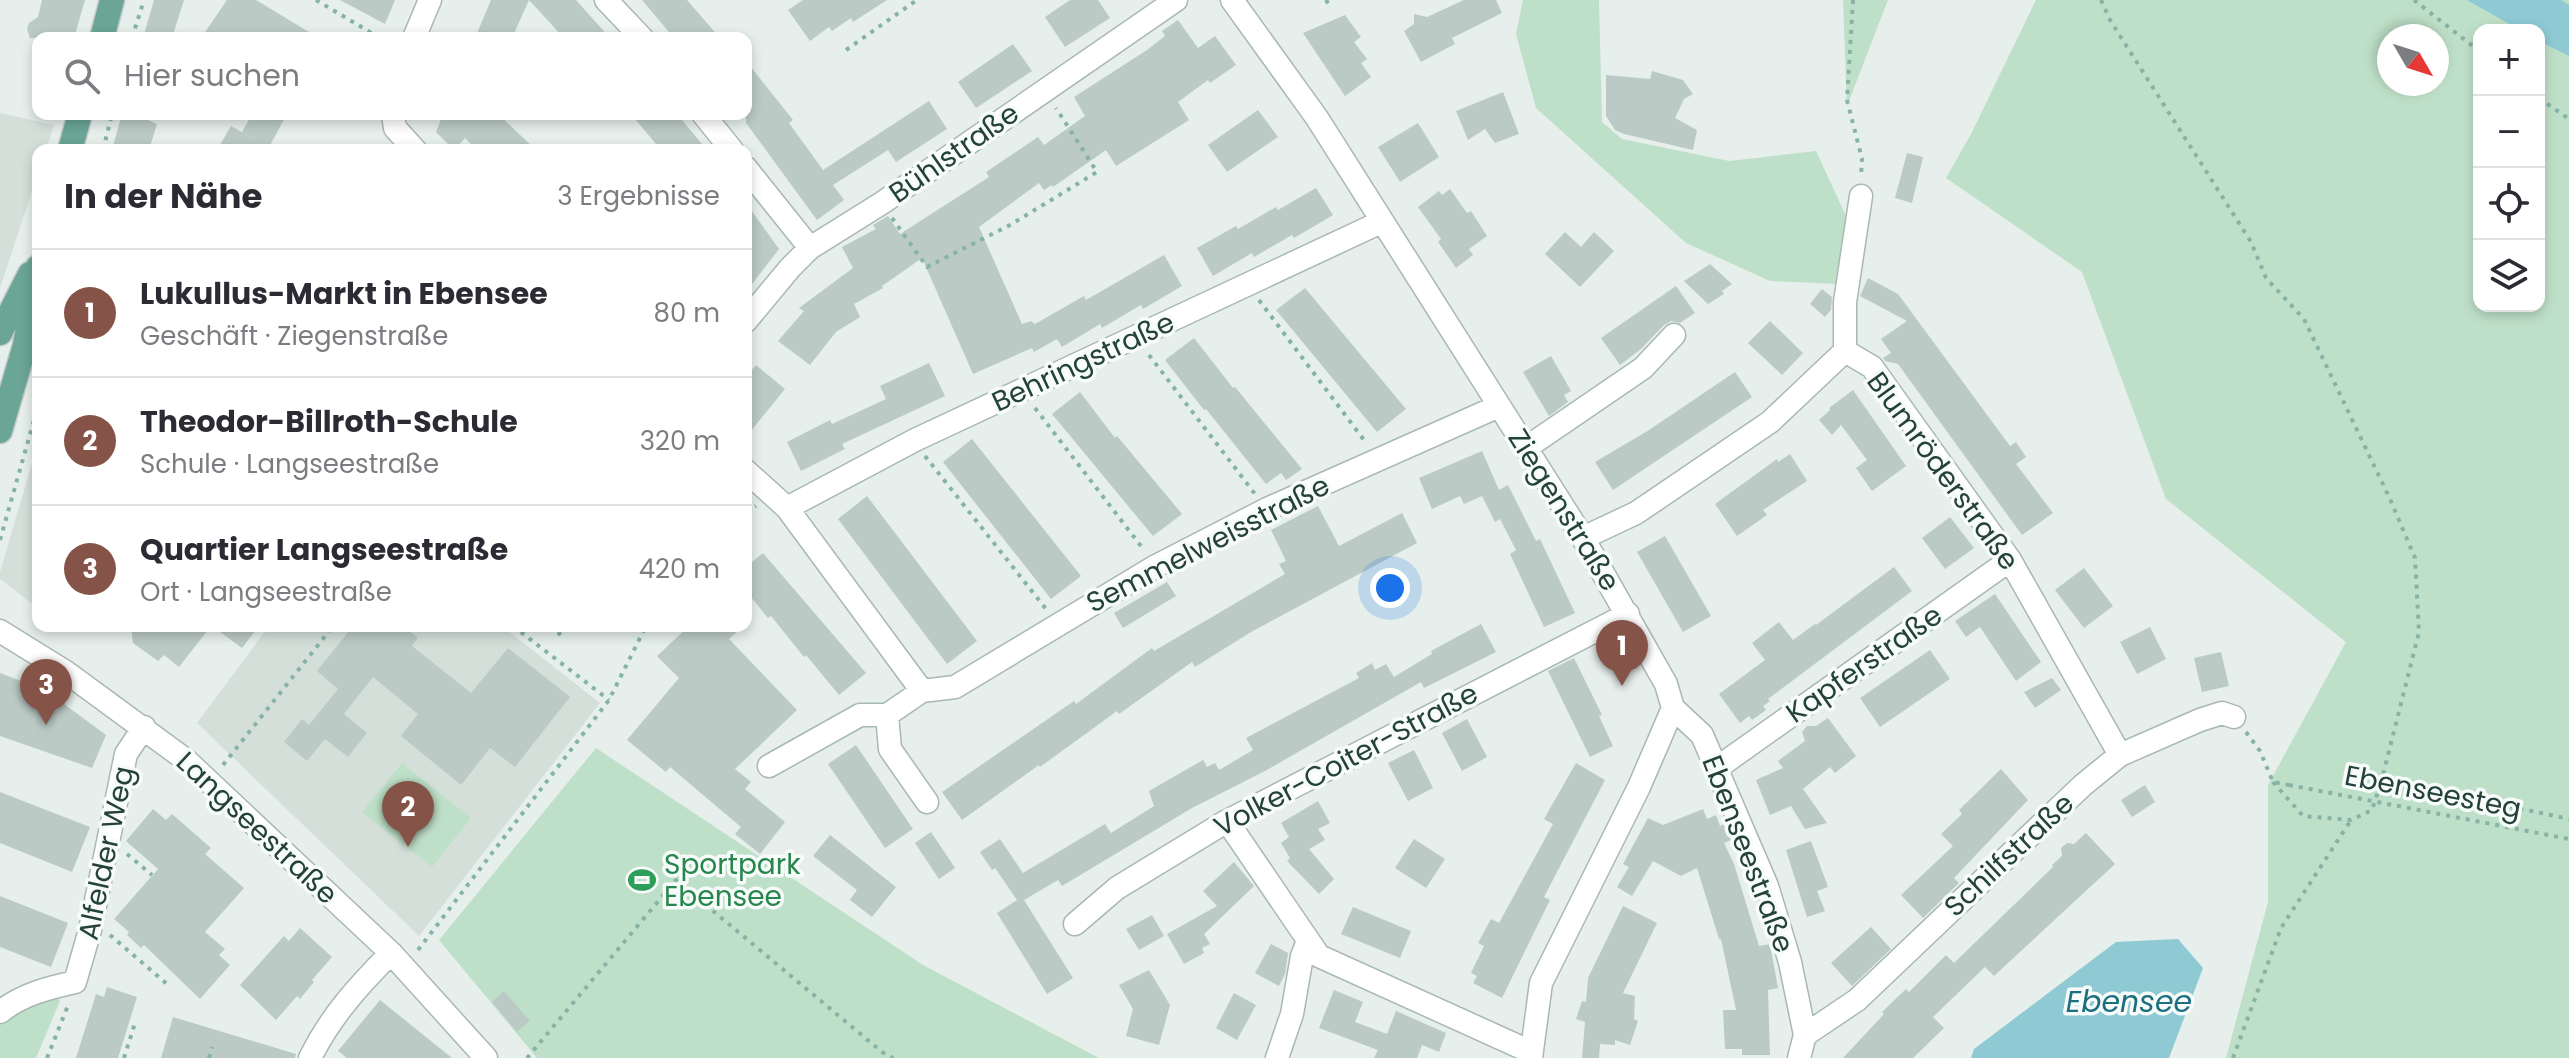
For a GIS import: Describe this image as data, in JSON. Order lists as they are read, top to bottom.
{
  "streets": {
    "street": [
      "Bühlstraße",
      "Behringstraße",
      "Blumröderstraße",
      "Ziegenstraße",
      "Semmelweisstraße",
      "Kapferstraße",
      "Volker-Coiter-Straße",
      "Langseestraße",
      "Alfelder Weg",
      "Ebenseestraße",
      "Schilfstraße"
    ],
    "path": ["Ebenseesteg"]
  },
  "crossings": [
    ["Behringstraße", "Ziegenstraße"],
    ["Blumröderstraße", "Ziegenstraße"],
    ["Blumröderstraße", "Kapferstraße"],
    ["Blumröderstraße", "Schilfstraße"],
    ["Ziegenstraße", "Semmelweisstraße"],
    ["Ziegenstraße", "Volker-Coiter-Straße"],
    ["Ziegenstraße", "Ebenseestraße"],
    ["Kapferstraße", "Ebenseestraße"],
    ["Langseestraße", "Alfelder Weg"],
    ["Ebenseestraße", "Schilfstraße"]
  ],
  "water": ["Ebensee"],
  "places": {
    "sports": ["Sportpark Ebensee"]
  },
  "north": "bottom right",
  "page": {
    "map_buttons": ["+", "−"],
    "search": "Hier suchen",
    "heading": ["In der Nähe", "3 Ergebnisse"],
    "list": [
      {
        "mark": "1",
        "name": "Lukullus-Markt in Ebensee",
        "note": "Geschäft · Ziegenstraße",
        "value": "80 m"
      },
      {
        "mark": "2",
        "name": "Theodor-Billroth-Schule",
        "note": "Schule · Langseestraße",
        "value": "320 m"
      },
      {
        "mark": "3",
        "name": "Quartier Langseestraße",
        "note": "Ort · Langseestraße",
        "value": "420 m"
      }
    ],
    "pins": ["1", "3", "2"]
  }
}
